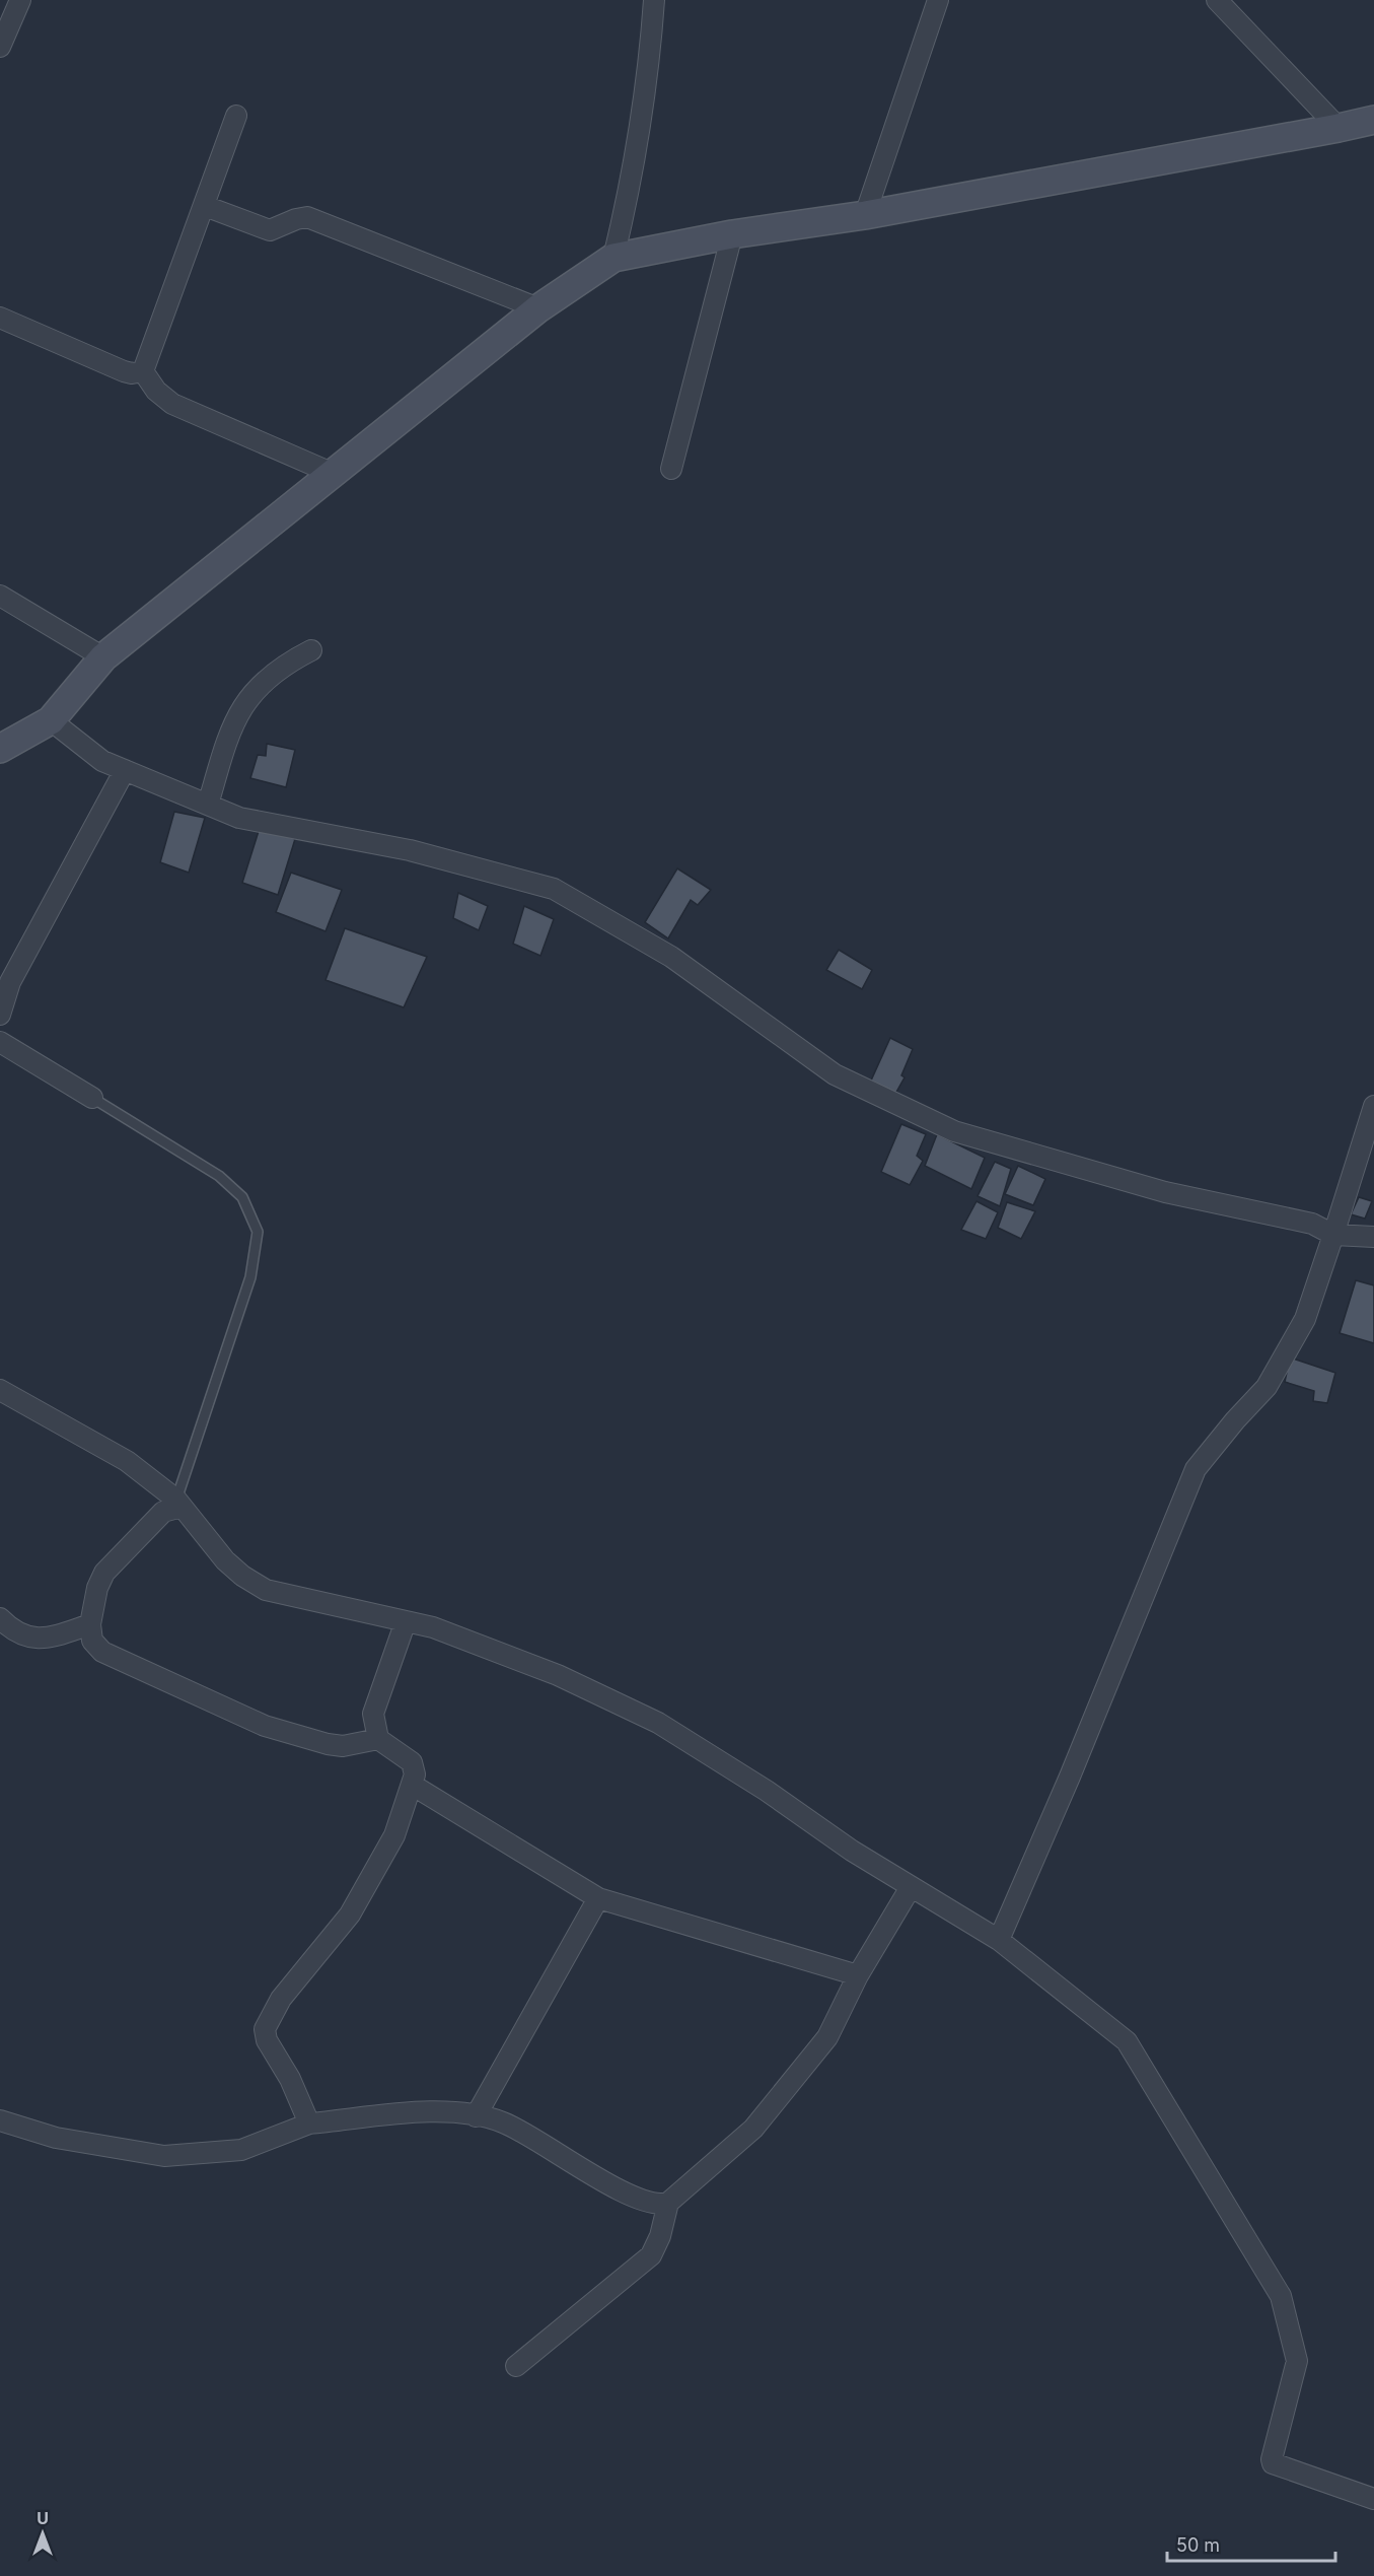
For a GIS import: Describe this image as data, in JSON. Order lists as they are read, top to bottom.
{
  "scale_bar": "50 m",
  "north": "top"
}
